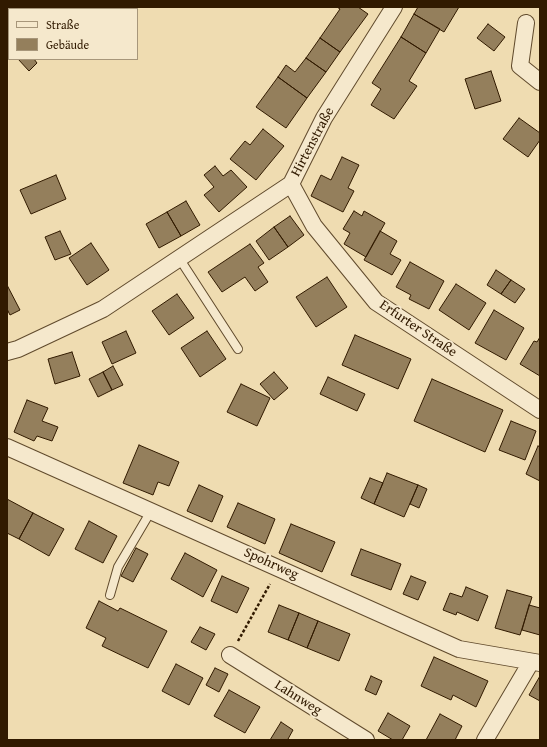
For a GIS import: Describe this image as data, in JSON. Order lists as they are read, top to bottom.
{
  "streets": {
    "street": [
      "Hirtenstraße",
      "Erfurter Straße",
      "Spohrweg",
      "Lahnweg"
    ]
  },
  "crossings": [
    ["Hirtenstraße", "Erfurter Straße"]
  ],
  "legend": ["Straße", "Gebäude"]
}
